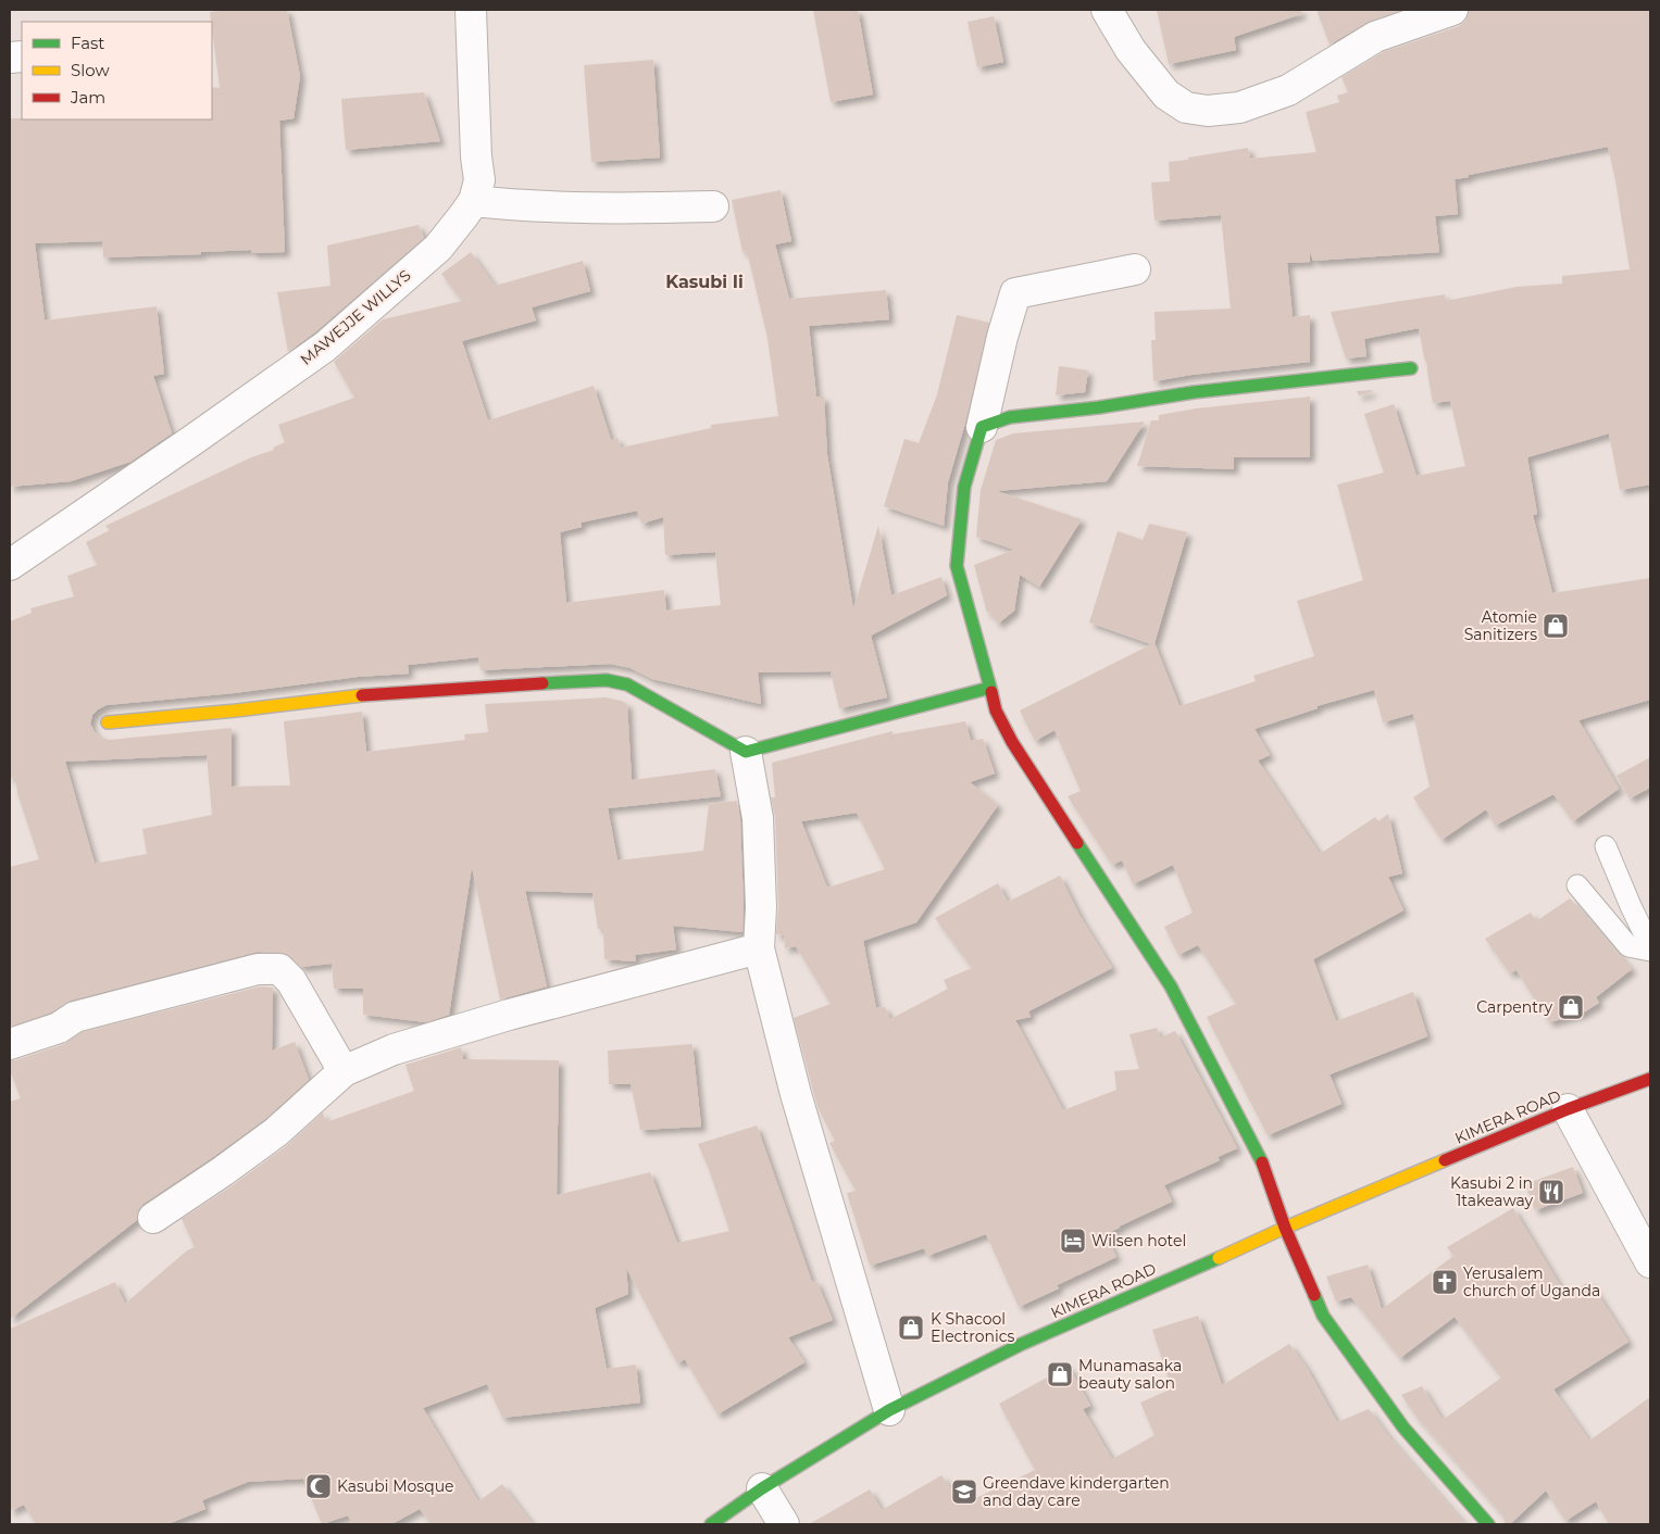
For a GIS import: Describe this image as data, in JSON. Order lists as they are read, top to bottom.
{
  "streets": {
    "street": ["MAWEJJE WILLYS", "KIMERA ROAD"]
  },
  "districts": ["Kasubi Ii"],
  "places": {
    "shop": [
      "Atomie Sanitizers",
      "Carpentry",
      "K Shacool Electronics",
      "Munamasaka beauty salon"
    ],
    "restaurant": ["Kasubi 2 in 1takeaway"],
    "hotel": ["Wilsen hotel"],
    "church": ["Yerusalem church of Uganda"],
    "mosque": ["Kasubi Mosque"],
    "school or university": ["Greendave kindergarten and day care"]
  },
  "legend": ["Fast", "Slow", "Jam"]
}
